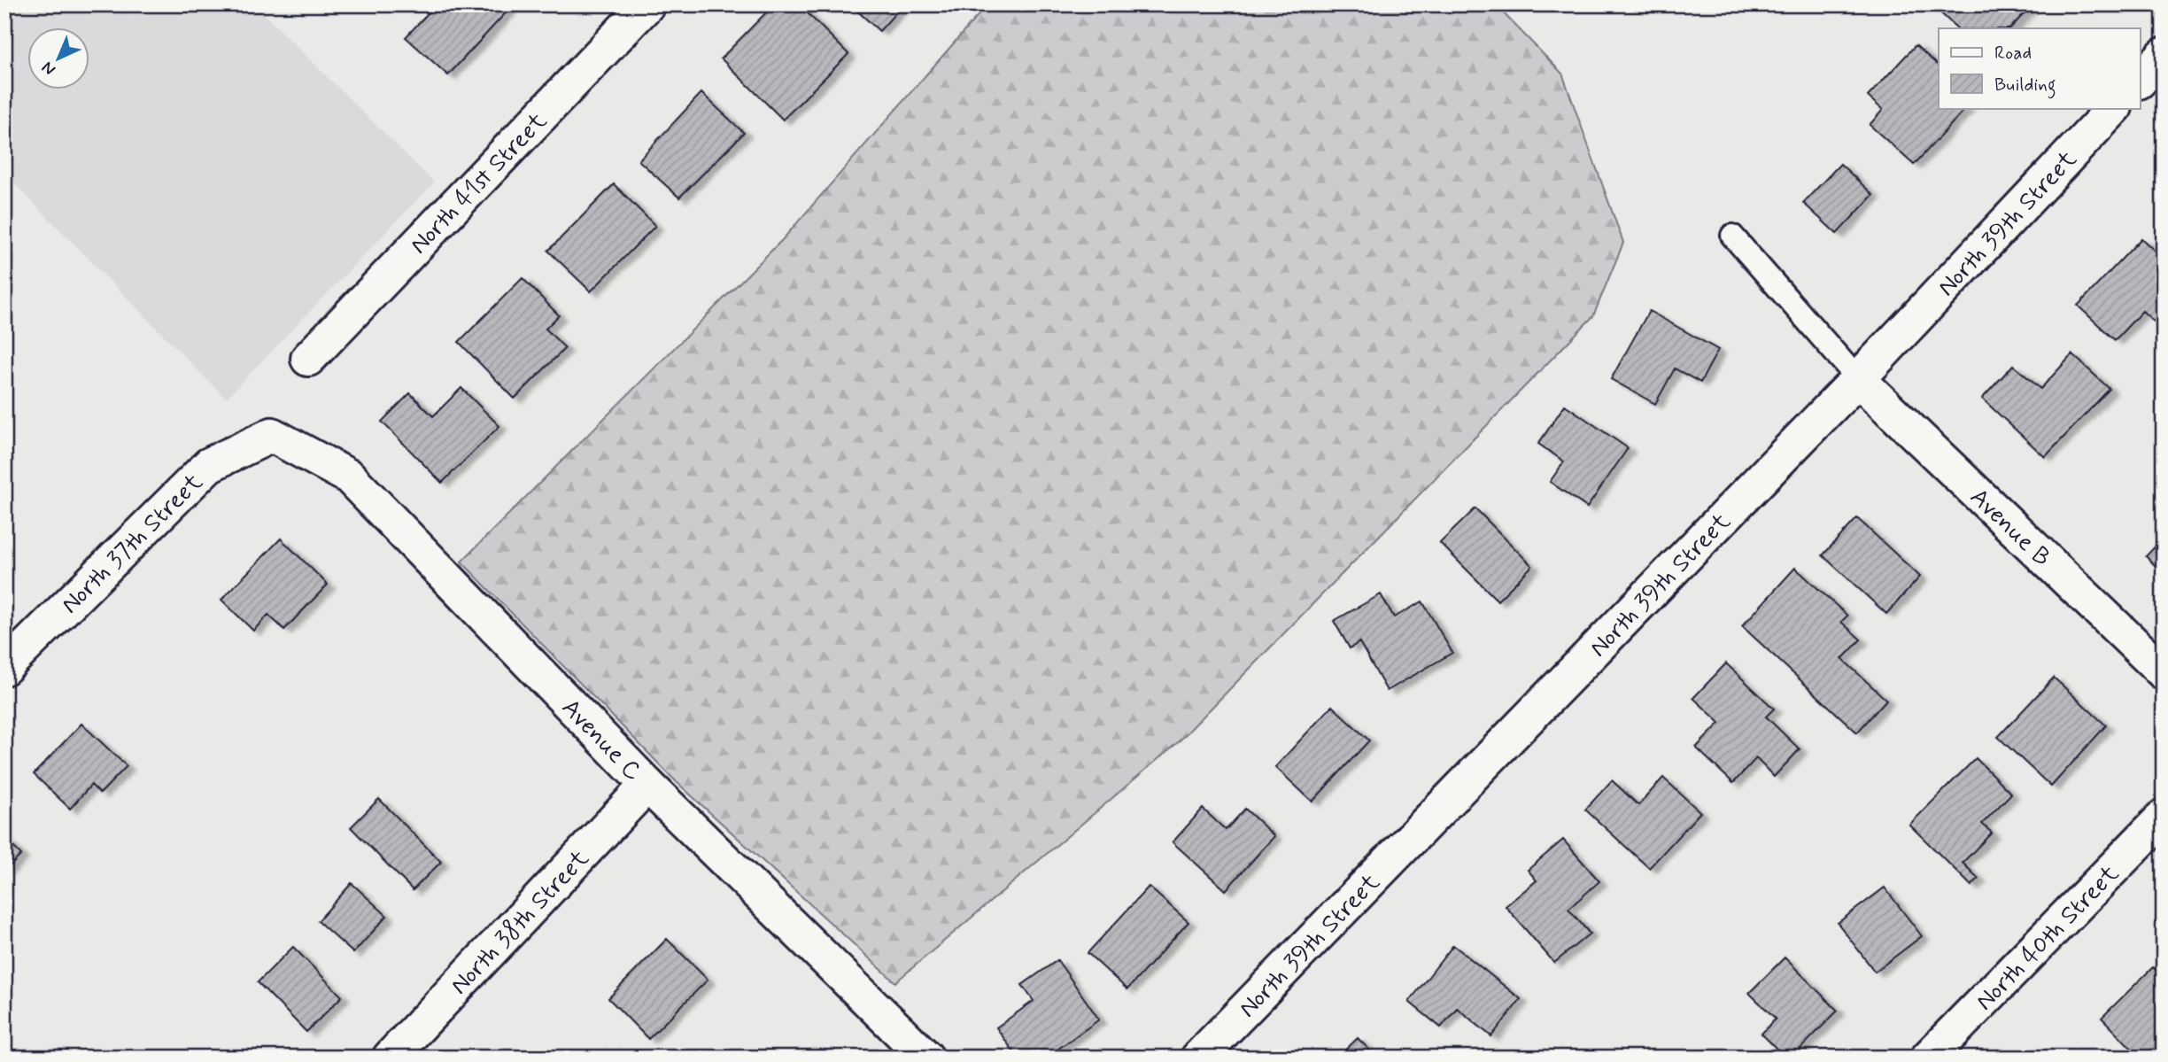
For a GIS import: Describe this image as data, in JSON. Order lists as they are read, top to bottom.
{
  "streets": {
    "street": [
      "North 41st Street",
      "North 39th Street",
      "Avenue B",
      "North 37th Street",
      "Avenue C",
      "North 38th Street",
      "North 40th Street"
    ]
  },
  "crossings": [
    ["North 39th Street", "Avenue B"],
    ["North 37th Street", "Avenue C"],
    ["Avenue C", "North 38th Street"]
  ],
  "legend": ["Road", "Building"],
  "north": "bottom left"
}
